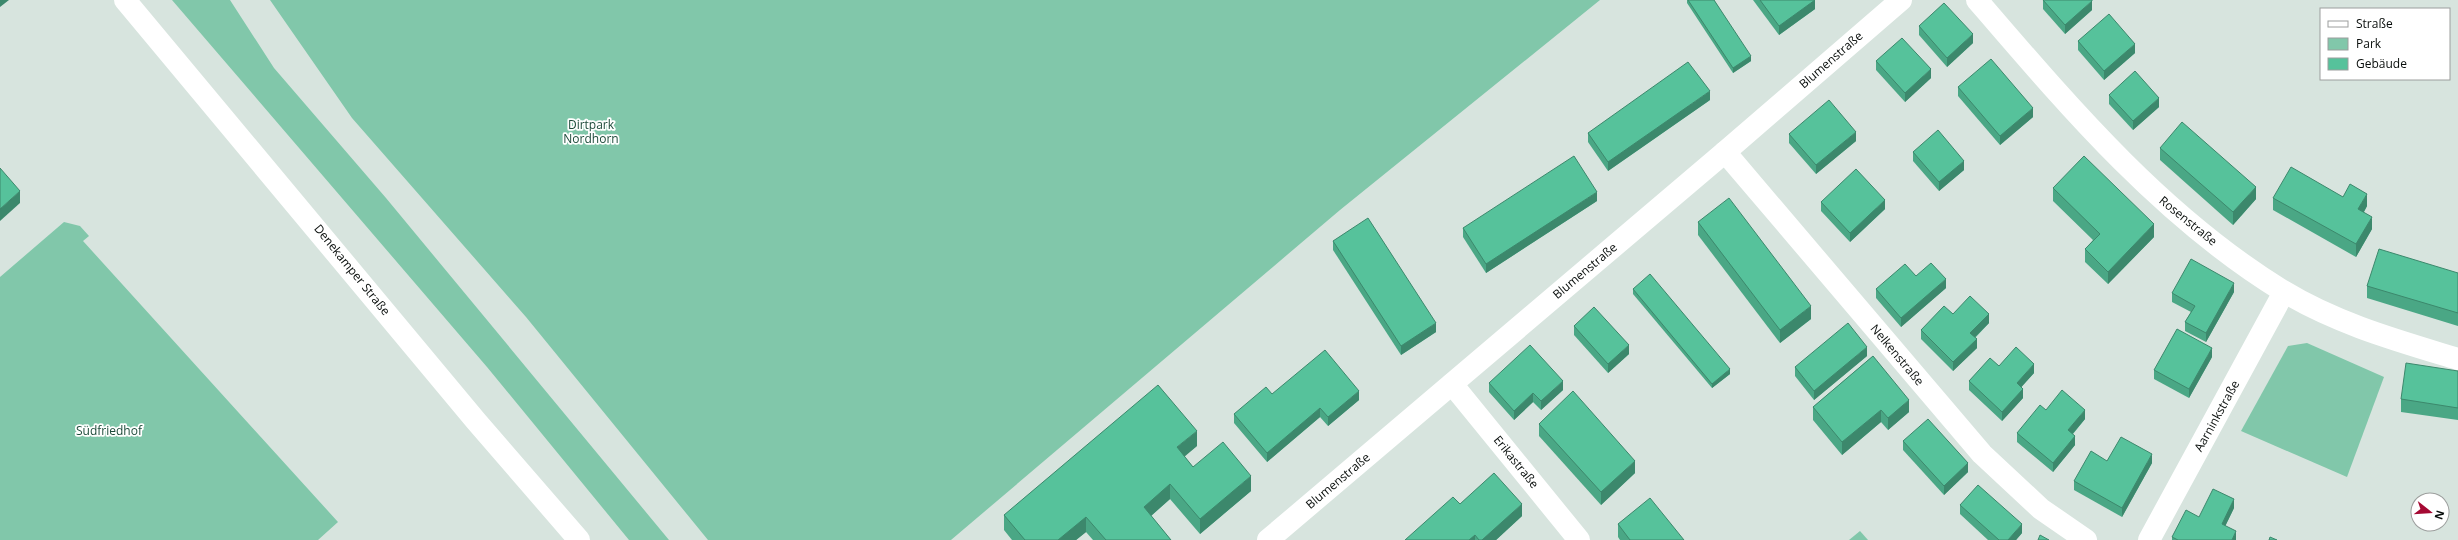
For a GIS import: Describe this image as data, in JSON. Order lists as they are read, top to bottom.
{
  "streets": {
    "street": [
      "Blumenstraße",
      "Rosenstraße",
      "Denekamper Straße",
      "Nelkenstraße",
      "Aarninkstraße",
      "Erikastraße"
    ]
  },
  "crossings": [
    ["Blumenstraße", "Nelkenstraße"],
    ["Blumenstraße", "Erikastraße"],
    ["Rosenstraße", "Aarninkstraße"]
  ],
  "parks": ["Dirtpark Nordhorn", "Südfriedhof"],
  "legend": ["Straße", "Park", "Gebäude"],
  "north": "right"
}
